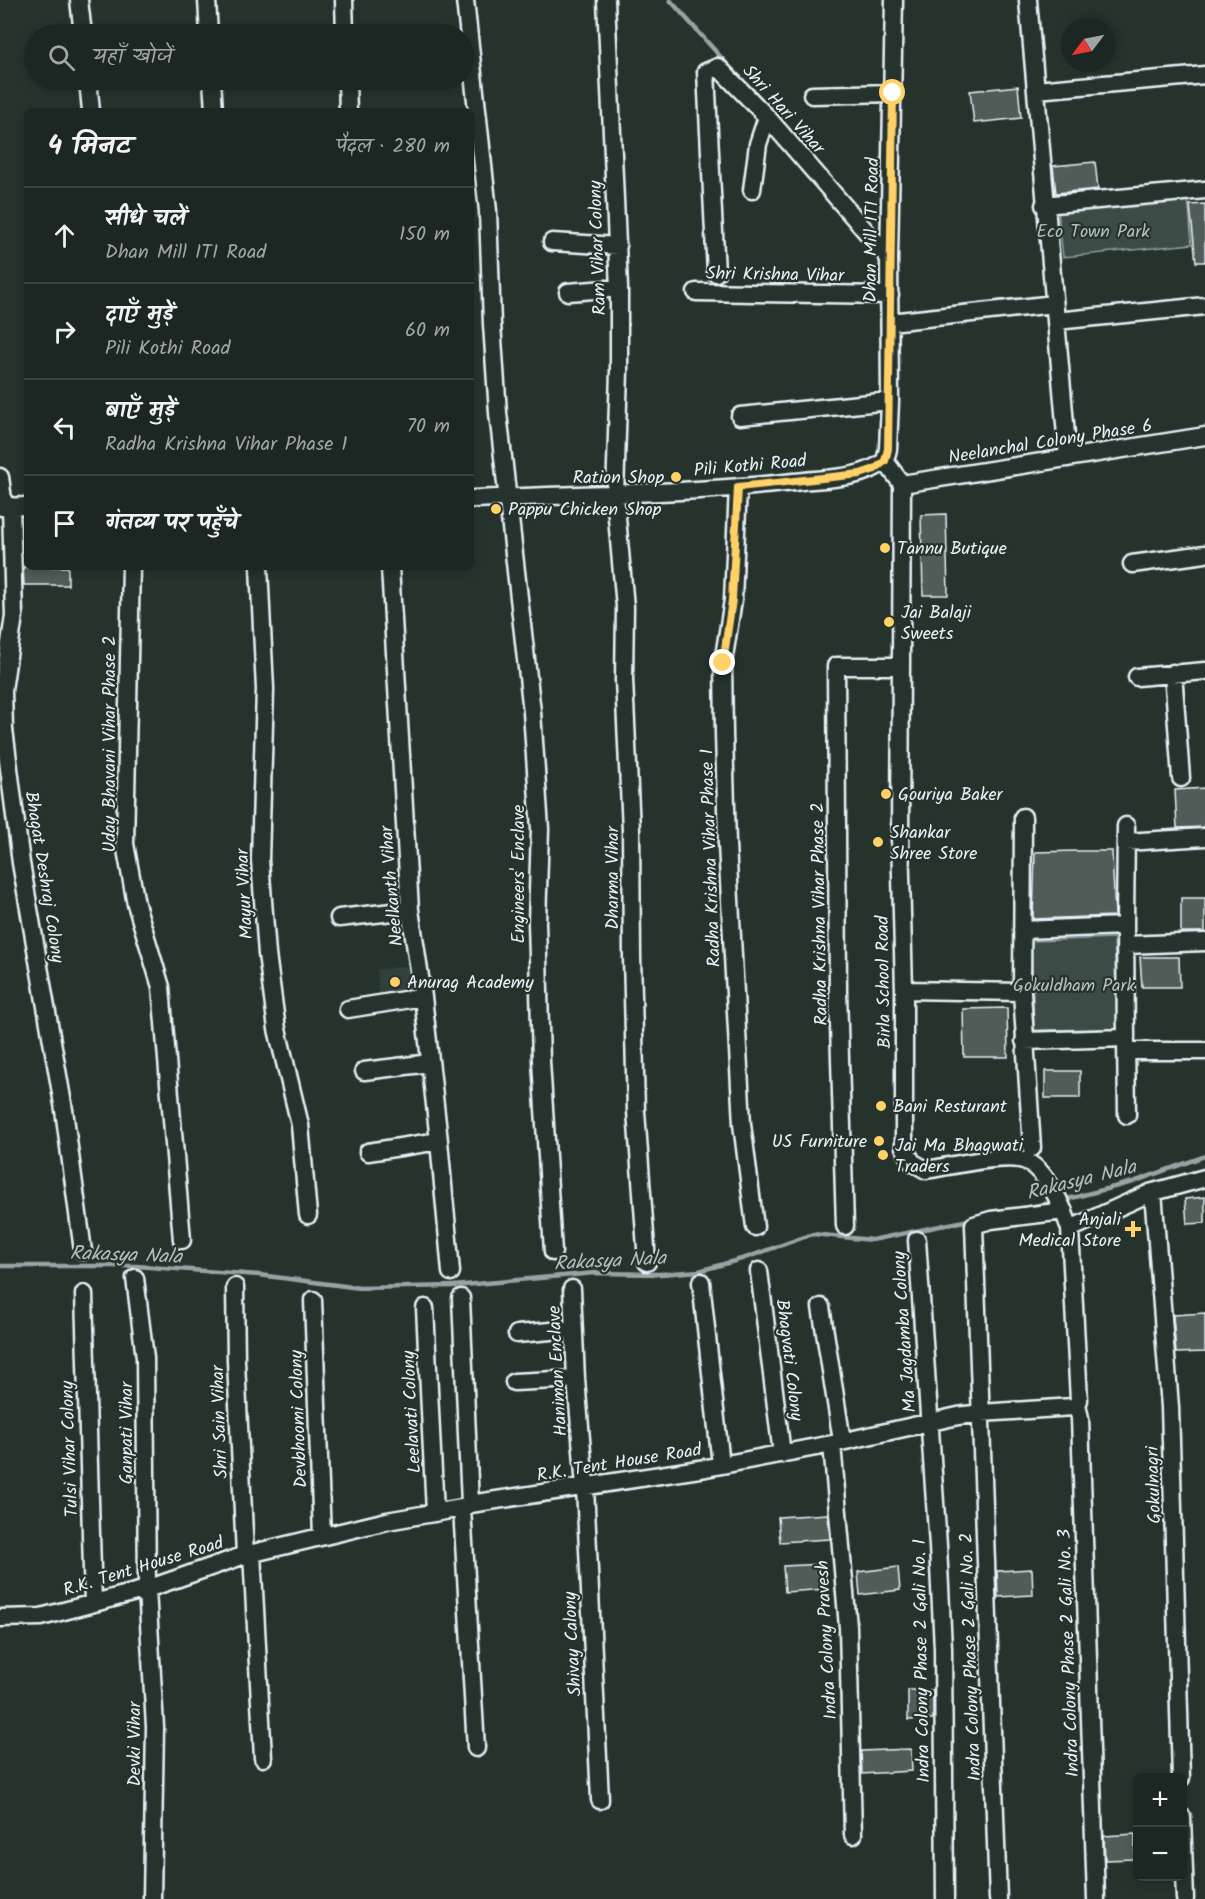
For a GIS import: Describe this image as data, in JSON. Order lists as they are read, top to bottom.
{
  "streets": {
    "street": [
      "Shri Hari Vihar",
      "Dhan Mill ITI Road",
      "Ram Vihar Colony",
      "Shri Krishna Vihar",
      "Neelanchal Colony Phase 6",
      "Pili Kothi Road",
      "Uday Bhavani Vihar Phase 2",
      "Radha Krishna Vihar Phase 1",
      "Engineers' Enclave",
      "Bhagat Deshraj Colony",
      "Dharma Vihar",
      "Neelkanth Vihar",
      "Mayur Vihar",
      "Radha Krishna Vihar Phase 2",
      "Birla School Road",
      "Ma Jagdamba Colony",
      "Bhagvati Colony",
      "Haniman Enclave",
      "Leelavati Colony",
      "Devbhoomi Colony",
      "Shri Sain Vihar",
      "Ganpati Vihar",
      "Tulsi Vihar Colony",
      "R.K. Tent House Road",
      "Gokulnagri",
      "Indra Colony Pravesh",
      "Shivay Calony",
      "Indra Colony Phase 2 Gali No. 3",
      "Indra Colony Phase 2 Gali No. 2",
      "Indra Colony Phase 2 Gali No. 1",
      "Devki Vihar"
    ]
  },
  "crossings": [
    ["Shri Hari Vihar", "Dhan Mill ITI Road"],
    ["Dhan Mill ITI Road", "Shri Krishna Vihar"],
    ["Dhan Mill ITI Road", "Pili Kothi Road"],
    ["Ram Vihar Colony", "Pili Kothi Road"],
    ["Ram Vihar Colony", "Dharma Vihar"],
    ["Neelanchal Colony Phase 6", "Birla School Road"],
    ["Pili Kothi Road", "Radha Krishna Vihar Phase 1"],
    ["Pili Kothi Road", "Engineers' Enclave"],
    ["Pili Kothi Road", "Dharma Vihar"],
    ["Radha Krishna Vihar Phase 2", "Birla School Road"],
    ["Birla School Road", "Indra Colony Phase 2 Gali No. 2"],
    ["Ma Jagdamba Colony", "R.K. Tent House Road"],
    ["Ma Jagdamba Colony", "Indra Colony Phase 2 Gali No. 1"],
    ["Bhagvati Colony", "R.K. Tent House Road"],
    ["Haniman Enclave", "R.K. Tent House Road"],
    ["Haniman Enclave", "Shivay Calony"],
    ["Leelavati Colony", "R.K. Tent House Road"],
    ["Devbhoomi Colony", "R.K. Tent House Road"],
    ["Shri Sain Vihar", "R.K. Tent House Road"],
    ["Ganpati Vihar", "R.K. Tent House Road"],
    ["Ganpati Vihar", "Devki Vihar"],
    ["Tulsi Vihar Colony", "R.K. Tent House Road"],
    ["R.K. Tent House Road", "Indra Colony Pravesh"],
    ["R.K. Tent House Road", "Shivay Calony"],
    ["R.K. Tent House Road", "Indra Colony Phase 2 Gali No. 3"],
    ["R.K. Tent House Road", "Indra Colony Phase 2 Gali No. 2"],
    ["R.K. Tent House Road", "Indra Colony Phase 2 Gali No. 1"],
    ["R.K. Tent House Road", "Devki Vihar"]
  ],
  "water": ["Rakasya Nala"],
  "parks": ["Eco Town Park", "Gokuldham Park"],
  "places": {
    "other": [
      "Ration Shop",
      "Pappu Chicken Shop",
      "Tannu Butique",
      "Jai Balaji Sweets",
      "Gouriya Baker",
      "Shankar Shree Store",
      "Anurag Academy",
      "Bani Resturant",
      "US Furniture",
      "Jai Ma Bhagwati Traders"
    ],
    "health": ["Anjali Medical Store"]
  },
  "north": "bottom left",
  "page": {
    "search": "यहाँ खोजें",
    "heading": ["4 मिनट", "पैदल · 280 m"],
    "list": [
      ["सीधे चलें", "Dhan Mill ITI Road", "150 m"],
      ["दाएँ मुड़ें", "Pili Kothi Road", "60 m"],
      ["बाएँ मुड़ें", "Radha Krishna Vihar Phase 1", "70 m"],
      "गंतव्य पर पहुँचे"
    ],
    "map_buttons": ["+", "−"]
  }
}
